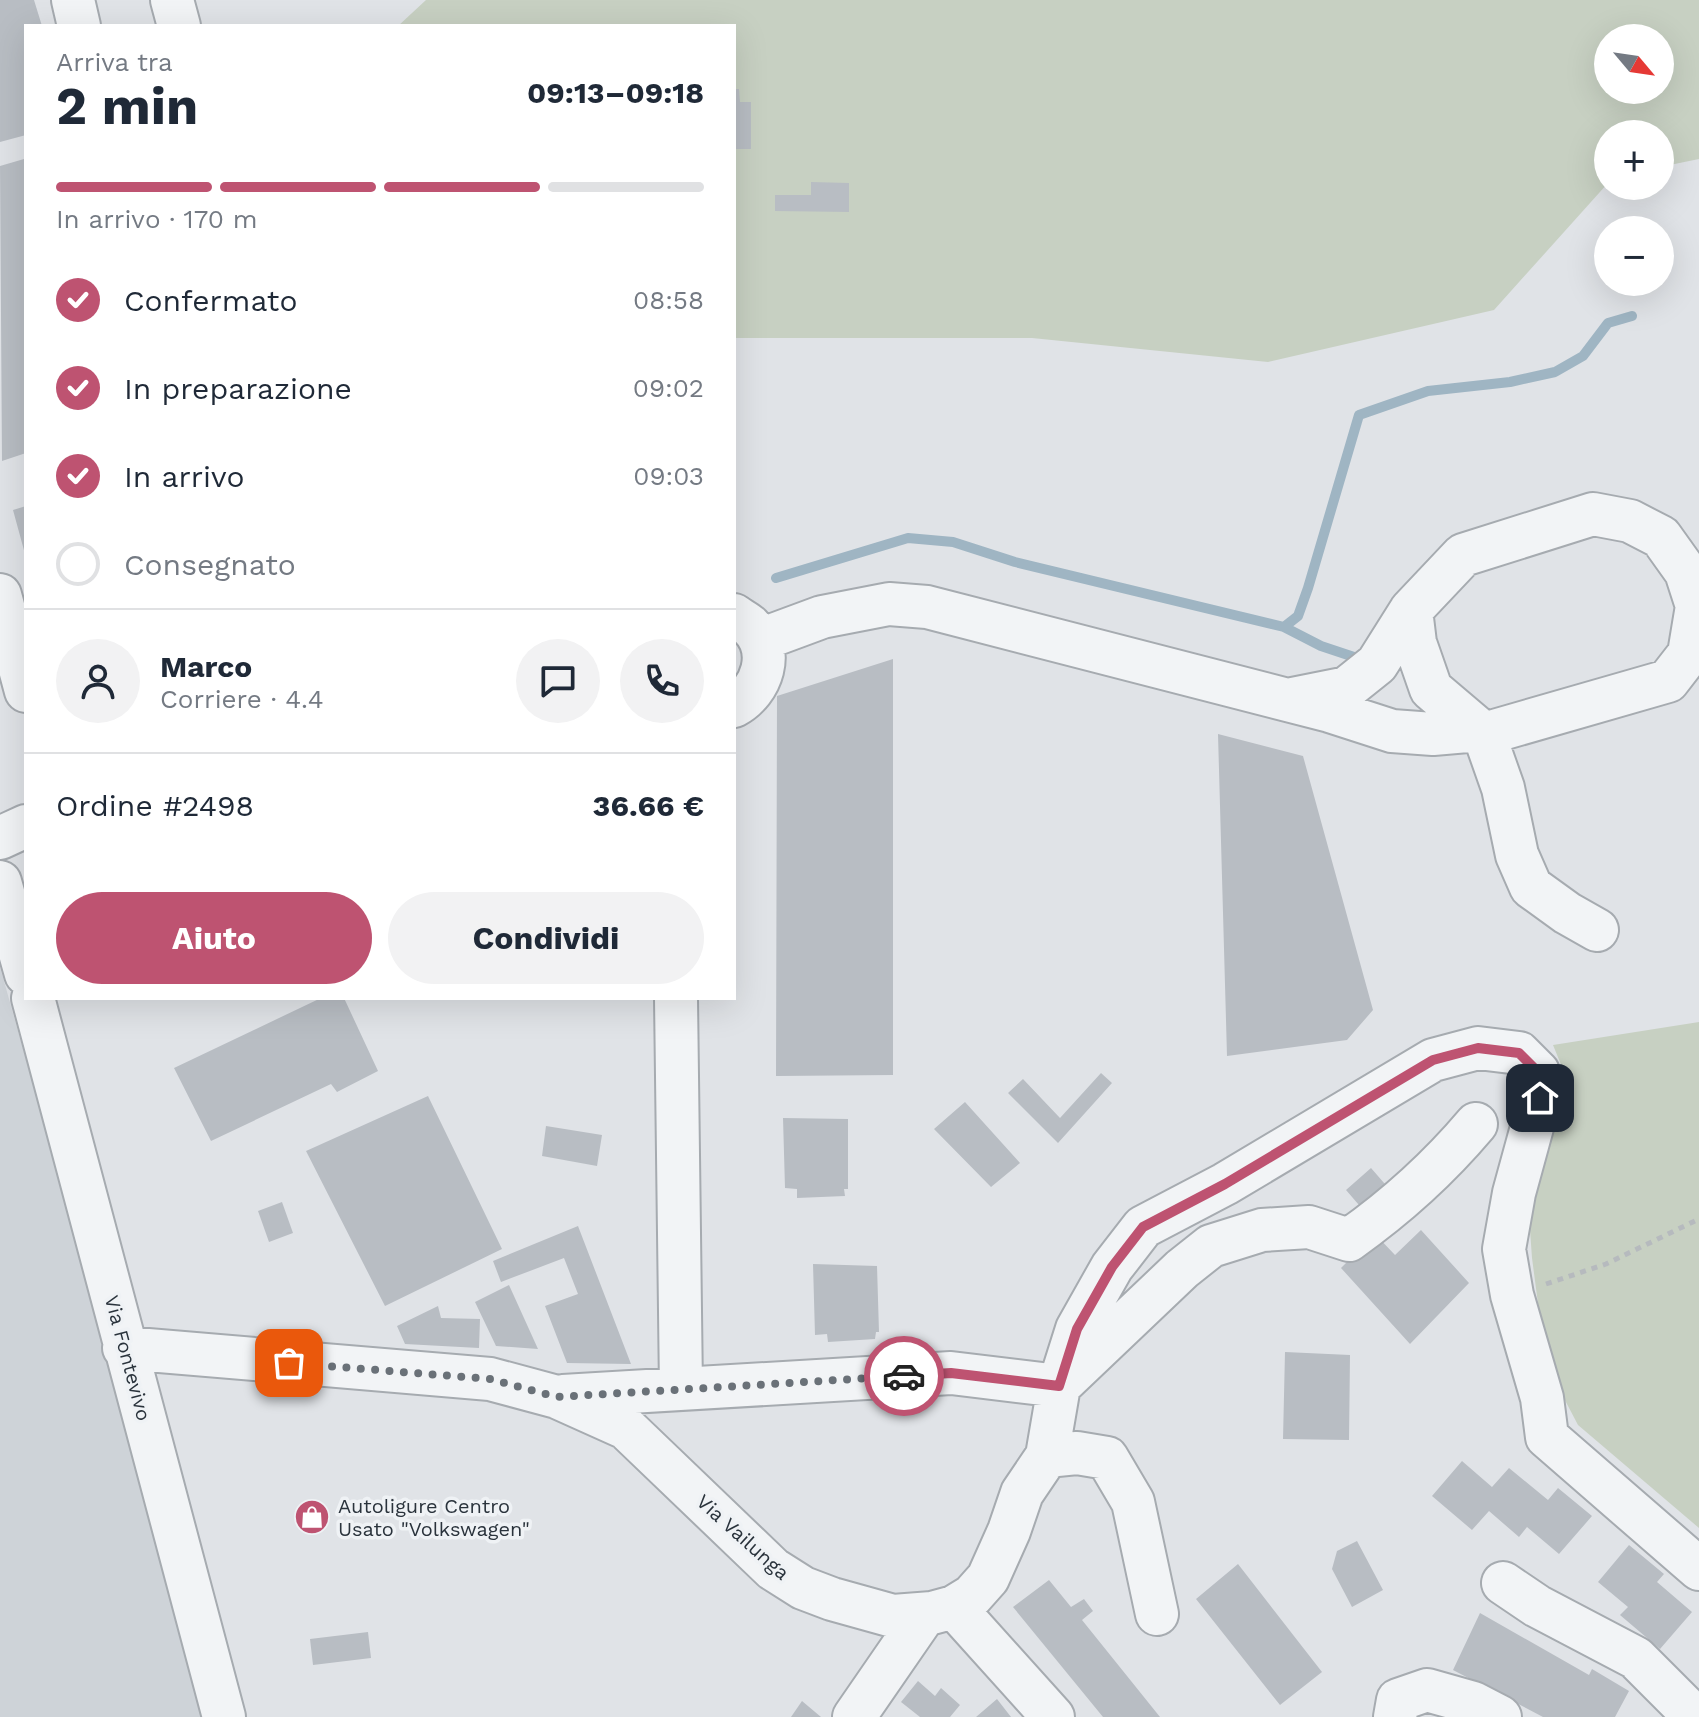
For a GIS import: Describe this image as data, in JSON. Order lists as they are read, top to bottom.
{
  "streets": {
    "street": ["Via Fontevivo", "Via Vailunga"]
  },
  "crossings": [
    ["Via Fontevivo", "Via Vailunga"]
  ],
  "places": {
    "shop": ["Autoligure Centro Usato \"Volkswagen\""]
  },
  "north": "bottom right",
  "page": {
    "map_buttons": ["+", "−"],
    "heading": ["2 min", "Arriva tra", "09:13–09:18"],
    "panel": [
      "Marco",
      "Corriere · 4.4",
      "Ordine #2498",
      "36.66 €"
    ],
    "bar": "In arrivo · 170 m",
    "list": [
      ["Confermato", "08:58"],
      ["In preparazione", "09:02"],
      ["In arrivo", "09:03"],
      "Consegnato"
    ],
    "buttons": ["Aiuto", "Condividi"]
  }
}
